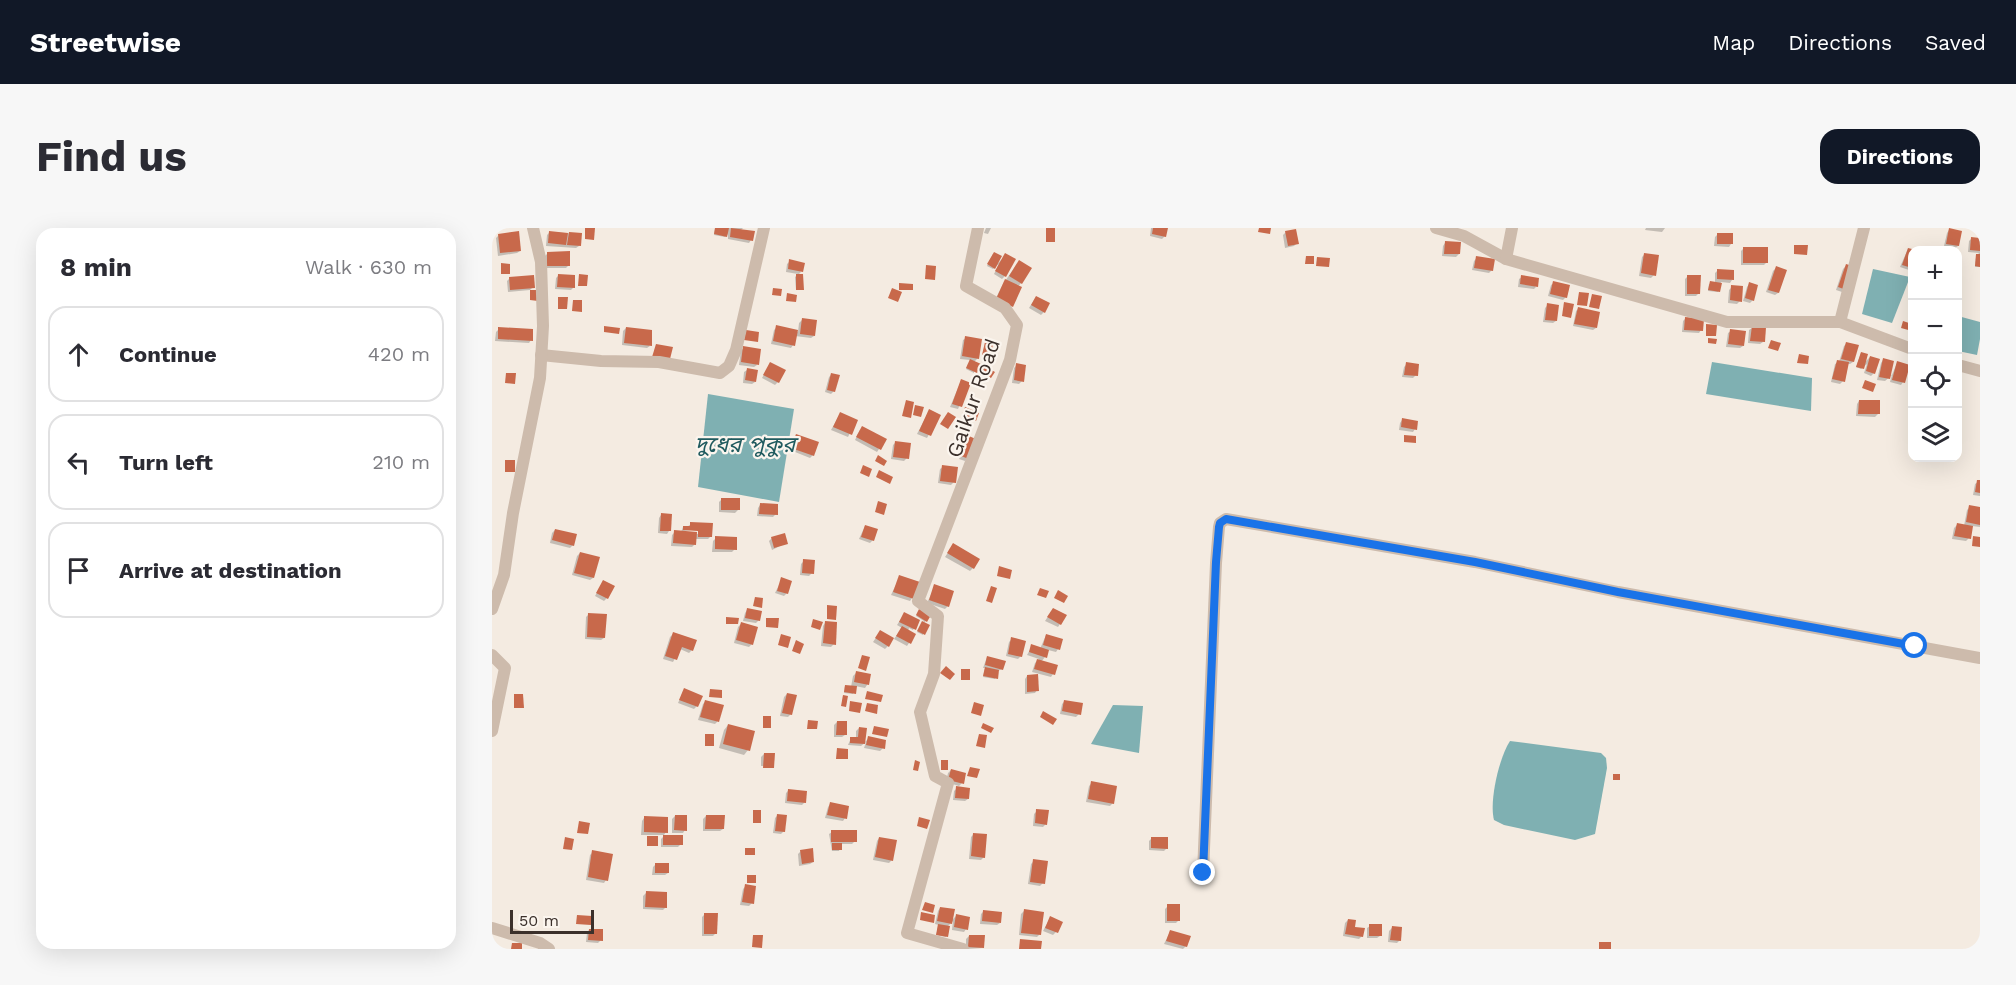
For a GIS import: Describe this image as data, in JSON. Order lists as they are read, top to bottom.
{
  "streets": {
    "street": ["Gaikur Road"]
  },
  "water": ["দুধের পুকুর"],
  "scale_bar": "50 m",
  "page": {
    "header": "Streetwise",
    "nav": ["Map", "Directions", "Saved"],
    "buttons": "Directions",
    "title": "Find us",
    "heading": ["8 min", "Walk · 630 m"],
    "map_buttons": ["+", "−"],
    "list": [
      ["Continue", "420 m"],
      ["Turn left", "210 m"],
      "Arrive at destination"
    ],
    "scale": "50 m"
  }
}
